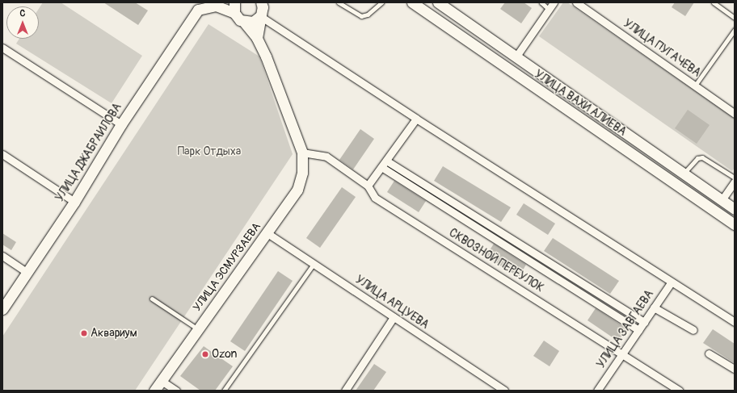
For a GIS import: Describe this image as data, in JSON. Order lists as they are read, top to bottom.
{
  "streets": {
    "street": [
      "УЛИЦА ПУГАЧЁВА",
      "УЛИЦА ВАХИ АЛИЕВА",
      "УЛИЦА ДЖАБРАИЛОВА",
      "СКВОЗНОЙ ПЕРЕУЛОК",
      "УЛИЦА ЭСМУРЗАЕВА",
      "УЛИЦА АРЦУЕВА",
      "УЛИЦА ЗАВГАЕВА"
    ]
  },
  "crossings": [
    ["СКВОЗНОЙ ПЕРЕУЛОК", "УЛИЦА ЭСМУРЗАЕВА"],
    ["СКВОЗНОЙ ПЕРЕУЛОК", "УЛИЦА ЗАВГАЕВА"],
    ["УЛИЦА ЭСМУРЗАЕВА", "УЛИЦА АРЦУЕВА"]
  ],
  "parks": ["Парк Отдыха"],
  "places": ["Аквариум", "Ozon"],
  "north": "top"
}
